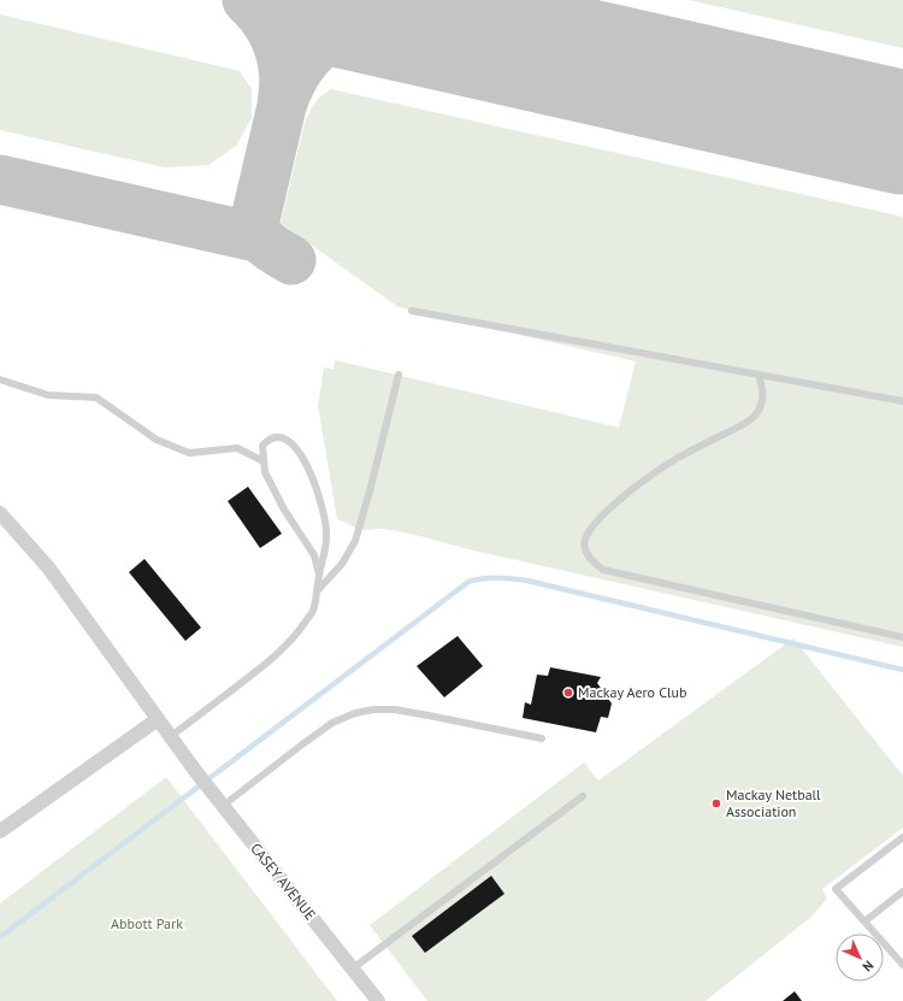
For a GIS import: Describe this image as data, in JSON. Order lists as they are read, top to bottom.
{
  "streets": {
    "street": ["CASEY AVENUE"]
  },
  "parks": ["Abbott Park"],
  "places": ["Mackay Aero Club", "Mackay Netball Association"],
  "north": "bottom right"
}
